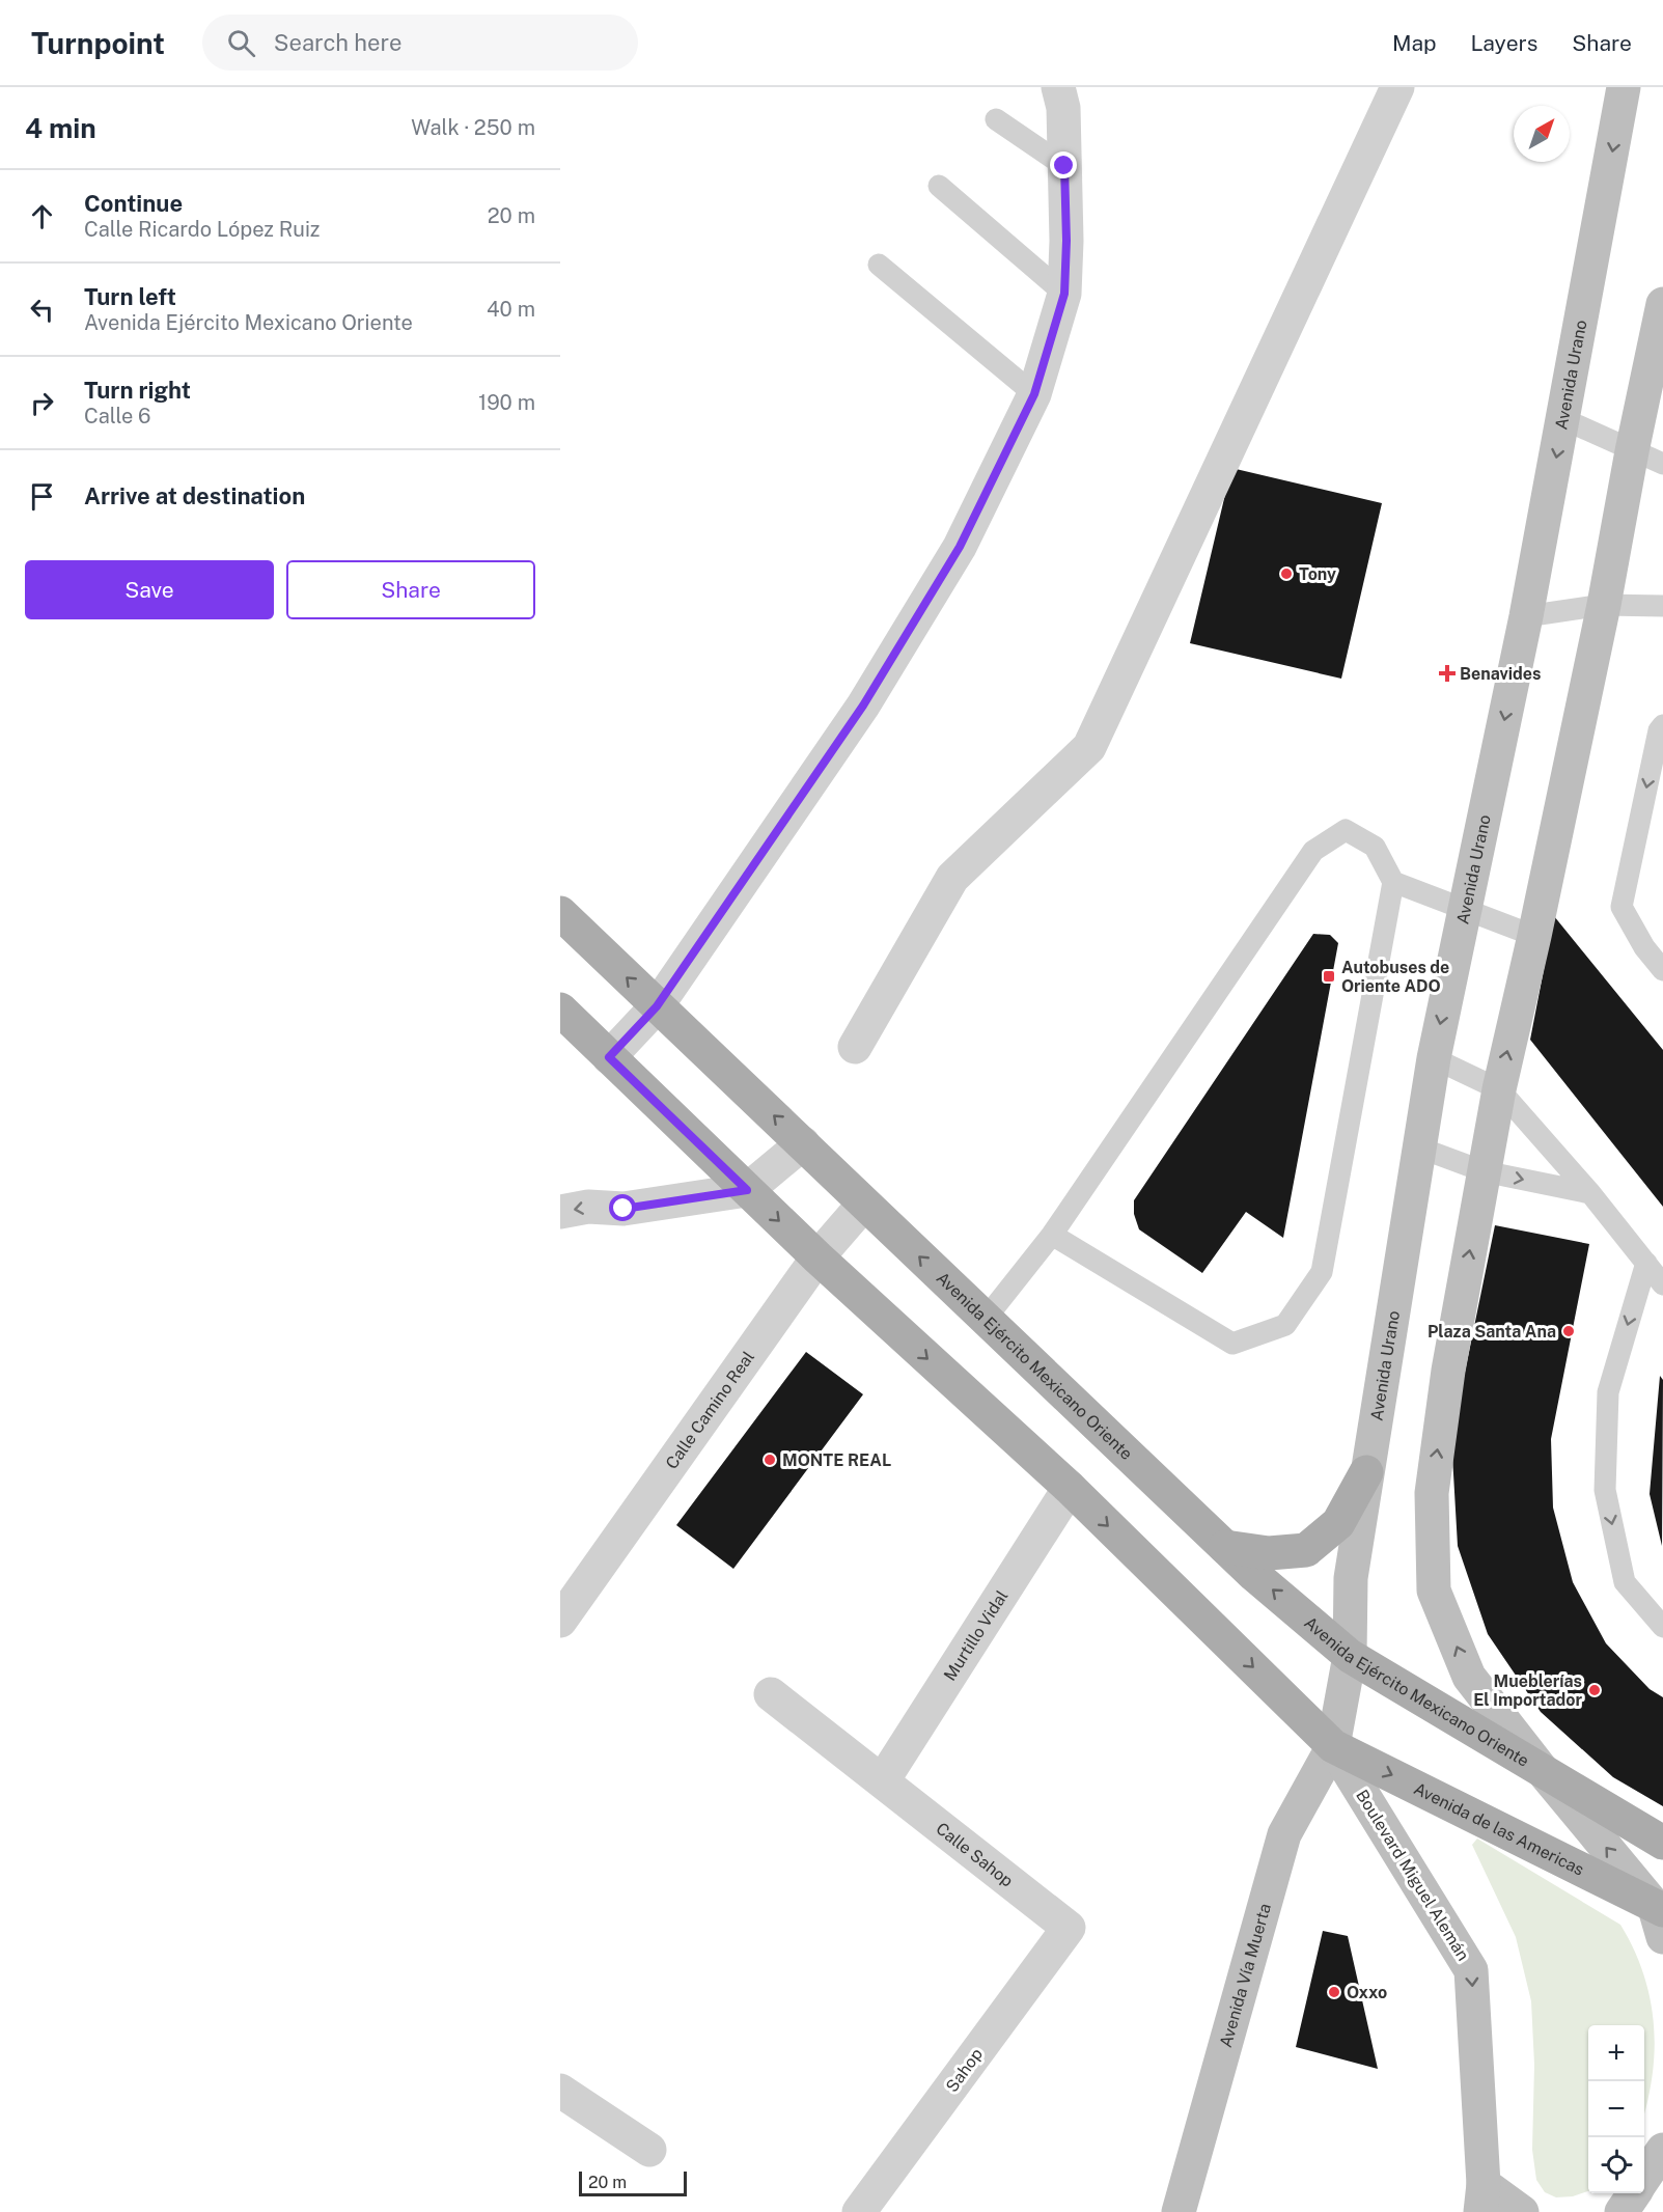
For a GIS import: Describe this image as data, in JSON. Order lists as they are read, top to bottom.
{
  "streets": {
    "main road": [
      "Avenida Urano",
      "Avenida Ejército Mexicano Oriente",
      "Avenida de las Americas",
      "Boulevard Miguel Alemán",
      "Avenida Vía Muerta"
    ],
    "street": [
      "Calle Camino Real",
      "Murtillo Vidal",
      "Calle Sahop",
      "Sahop"
    ]
  },
  "crossings": [
    ["Avenida Urano", "Avenida Ejército Mexicano Oriente"],
    ["Avenida Ejército Mexicano Oriente", "Calle Camino Real"],
    ["Murtillo Vidal", "Calle Sahop"],
    ["Avenida de las Americas", "Boulevard Miguel Alemán"],
    ["Avenida de las Americas", "Avenida Vía Muerta"],
    ["Calle Sahop", "Sahop"],
    ["Boulevard Miguel Alemán", "Avenida Vía Muerta"]
  ],
  "places": {
    "other": [
      "Tony",
      "Plaza Santa Ana",
      "MONTE REAL",
      "Mueblerías El Importador",
      "Oxxo"
    ],
    "health": ["Benavides"],
    "transit": ["Autobuses de Oriente ADO"]
  },
  "scale_bar": "20 m",
  "north": "top right",
  "page": {
    "header": "Turnpoint",
    "search": "Search here",
    "nav": ["Map", "Layers", "Share"],
    "heading": ["4 min", "Walk · 250 m"],
    "list": [
      ["Continue", "Calle Ricardo López Ruiz", "20 m"],
      ["Turn left", "Avenida Ejército Mexicano Oriente", "40 m"],
      ["Turn right", "Calle 6", "190 m"],
      "Arrive at destination"
    ],
    "buttons": ["Save", "Share"],
    "map_buttons": ["+", "−"],
    "scale": "20 m"
  }
}
